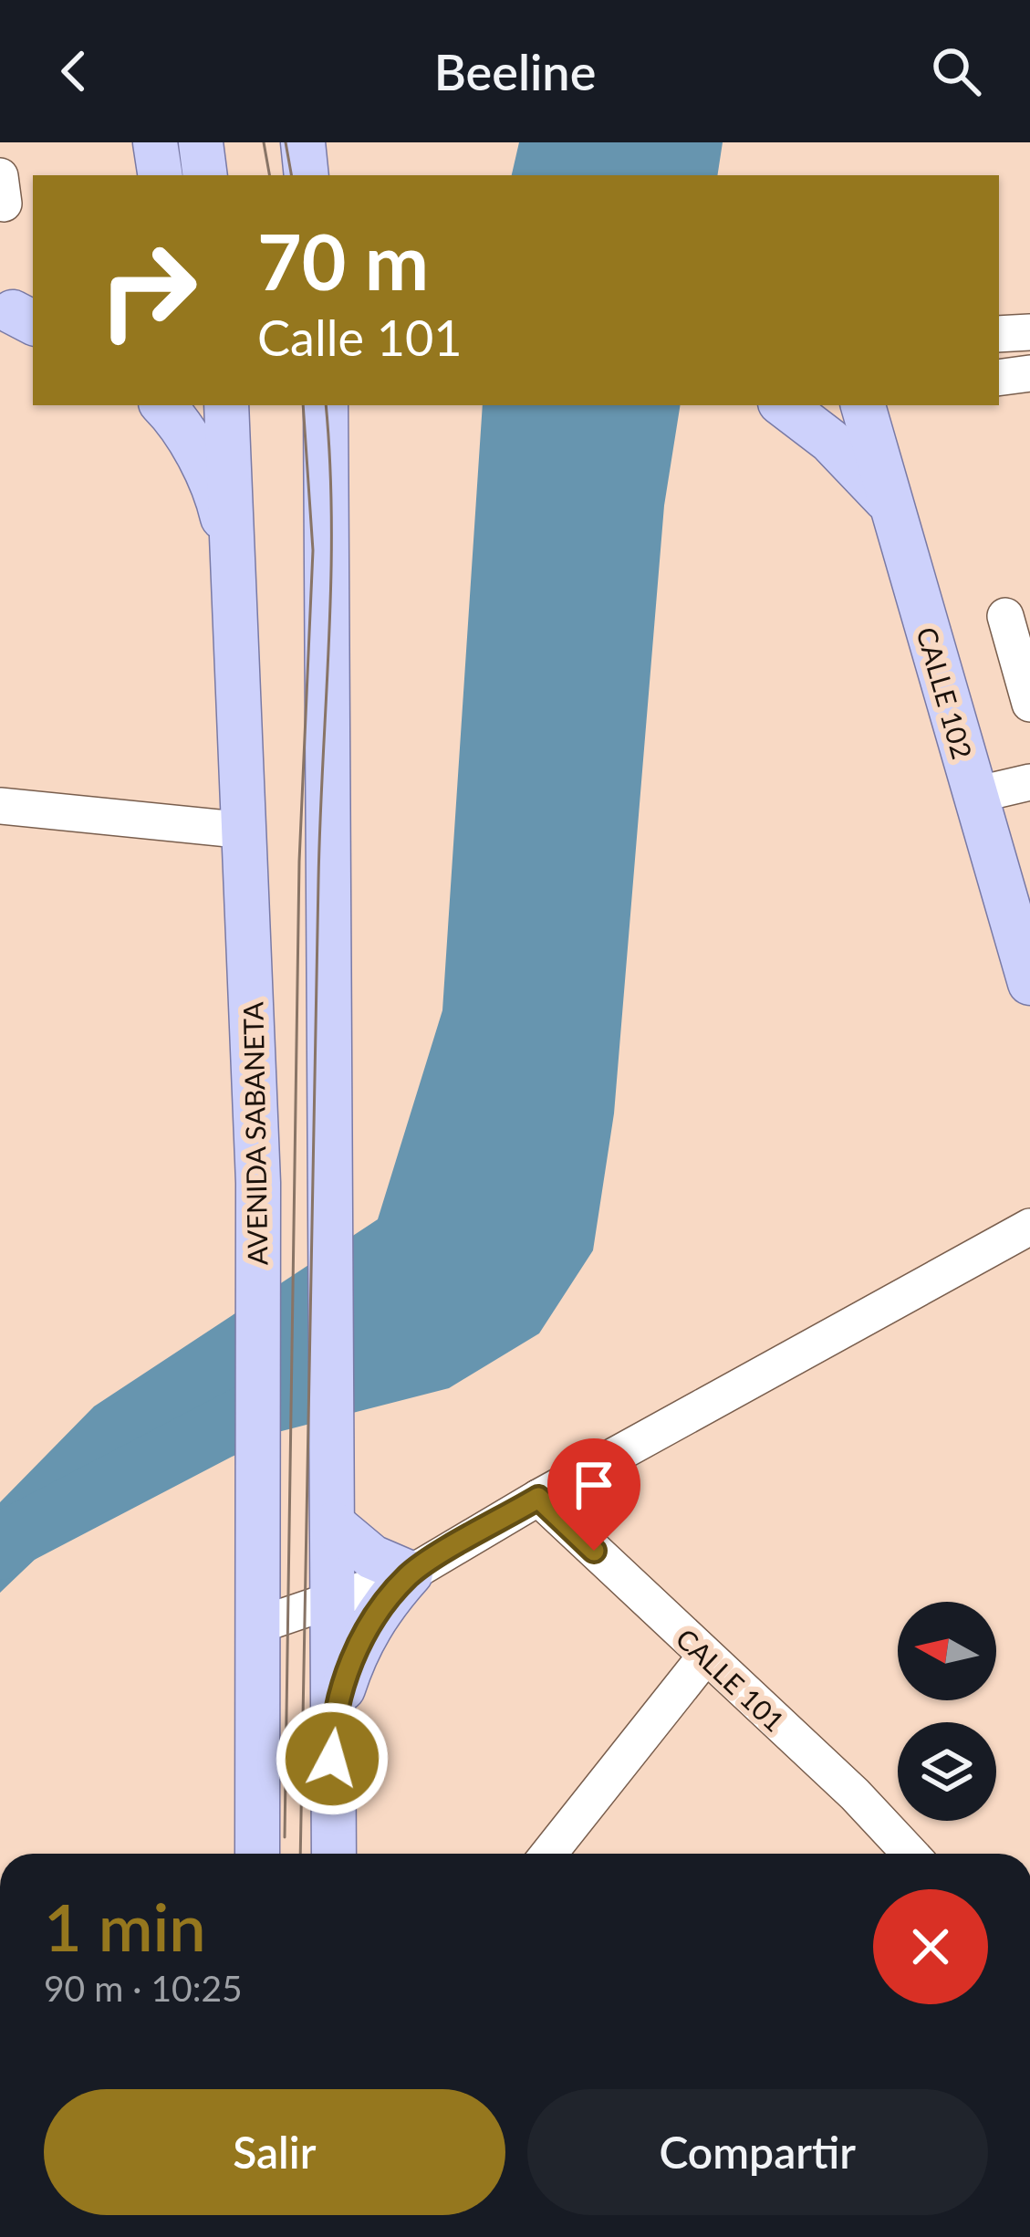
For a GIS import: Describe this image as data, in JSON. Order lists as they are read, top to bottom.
{
  "streets": {
    "main road": ["CALLE 102", "AVENIDA SABANETA"],
    "street": ["CALLE 101"]
  },
  "north": "left",
  "page": {
    "header": "Beeline",
    "turn": ["70 m", "Calle 101"],
    "heading": ["1 min", "90 m · 10:25"],
    "buttons": ["Salir", "Compartir"]
  }
}
